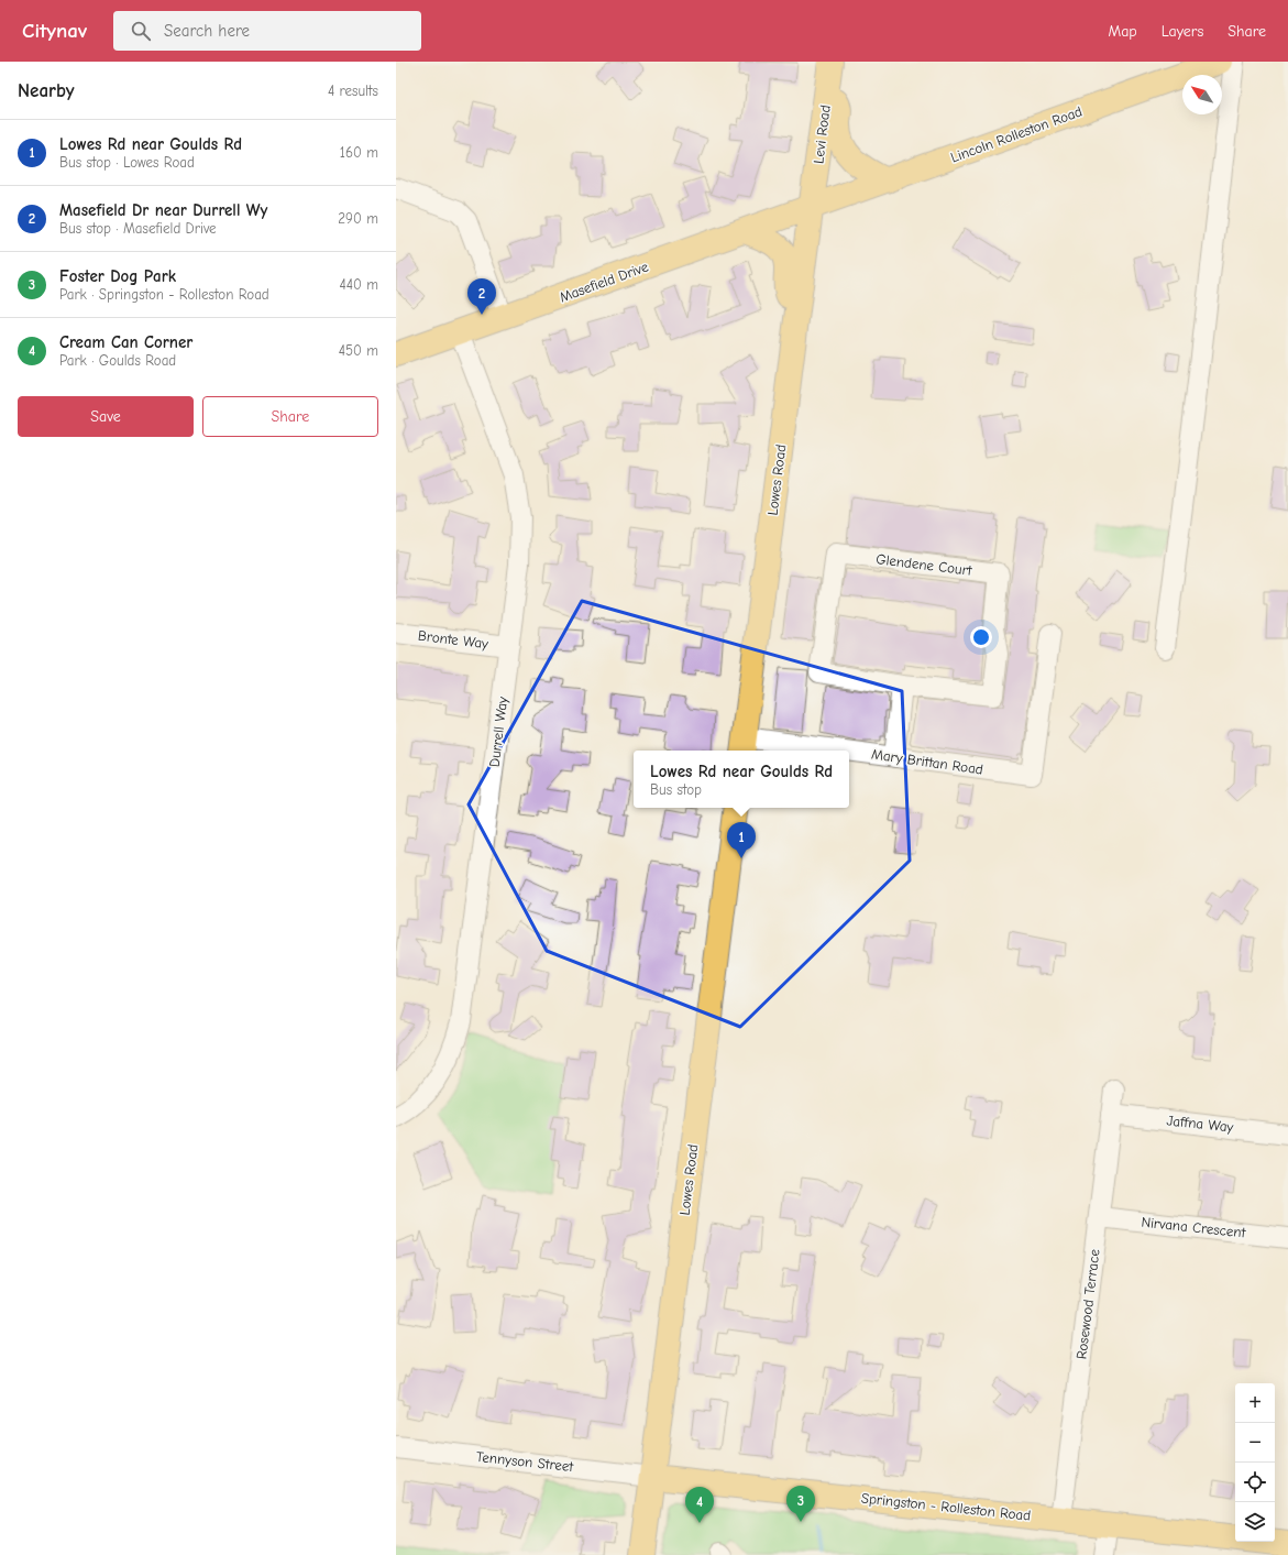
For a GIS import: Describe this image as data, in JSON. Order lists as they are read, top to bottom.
{
  "streets": {
    "main road": [
      "Levi Road",
      "Lincoln Rolleston Road",
      "Masefield Drive",
      "Lowes Road",
      "Springston - Rolleston Road"
    ],
    "street": [
      "Glendene Court",
      "Bronte Way",
      "Durrell Way",
      "Mary Brittan Road",
      "Jaffna Way",
      "Nirvana Crescent",
      "Rosewood Terrace",
      "Tennyson Street"
    ]
  },
  "crossings": [
    ["Levi Road", "Lincoln Rolleston Road"],
    ["Levi Road", "Masefield Drive"],
    ["Levi Road", "Lowes Road"],
    ["Lincoln Rolleston Road", "Masefield Drive"],
    ["Lincoln Rolleston Road", "Lowes Road"],
    ["Masefield Drive", "Lowes Road"],
    ["Masefield Drive", "Durrell Way"],
    ["Lowes Road", "Mary Brittan Road"],
    ["Lowes Road", "Tennyson Street"],
    ["Lowes Road", "Springston - Rolleston Road"],
    ["Bronte Way", "Durrell Way"],
    ["Jaffna Way", "Rosewood Terrace"],
    ["Nirvana Crescent", "Rosewood Terrace"],
    ["Rosewood Terrace", "Springston - Rolleston Road"],
    ["Tennyson Street", "Springston - Rolleston Road"]
  ],
  "north": "top left",
  "page": {
    "header": "Citynav",
    "search": "Search here",
    "nav": ["Map", "Layers", "Share"],
    "heading": ["Nearby", "4 results"],
    "list": [
      {
        "mark": "1",
        "name": "Lowes Rd near Goulds Rd",
        "note": "Bus stop · Lowes Road",
        "value": "160 m"
      },
      {
        "mark": "2",
        "name": "Masefield Dr near Durrell Wy",
        "note": "Bus stop · Masefield Drive",
        "value": "290 m"
      },
      {
        "mark": "3",
        "name": "Foster Dog Park",
        "note": "Park · Springston - Rolleston Road",
        "value": "440 m"
      },
      {
        "mark": "4",
        "name": "Cream Can Corner",
        "note": "Park · Goulds Road",
        "value": "450 m"
      }
    ],
    "pins": [
      "2",
      "1",
      "3",
      "4"
    ],
    "buttons": ["Save", "Share"],
    "popup": ["Lowes Rd near Goulds Rd", "Bus stop"],
    "map_buttons": ["+", "−"]
  }
}
